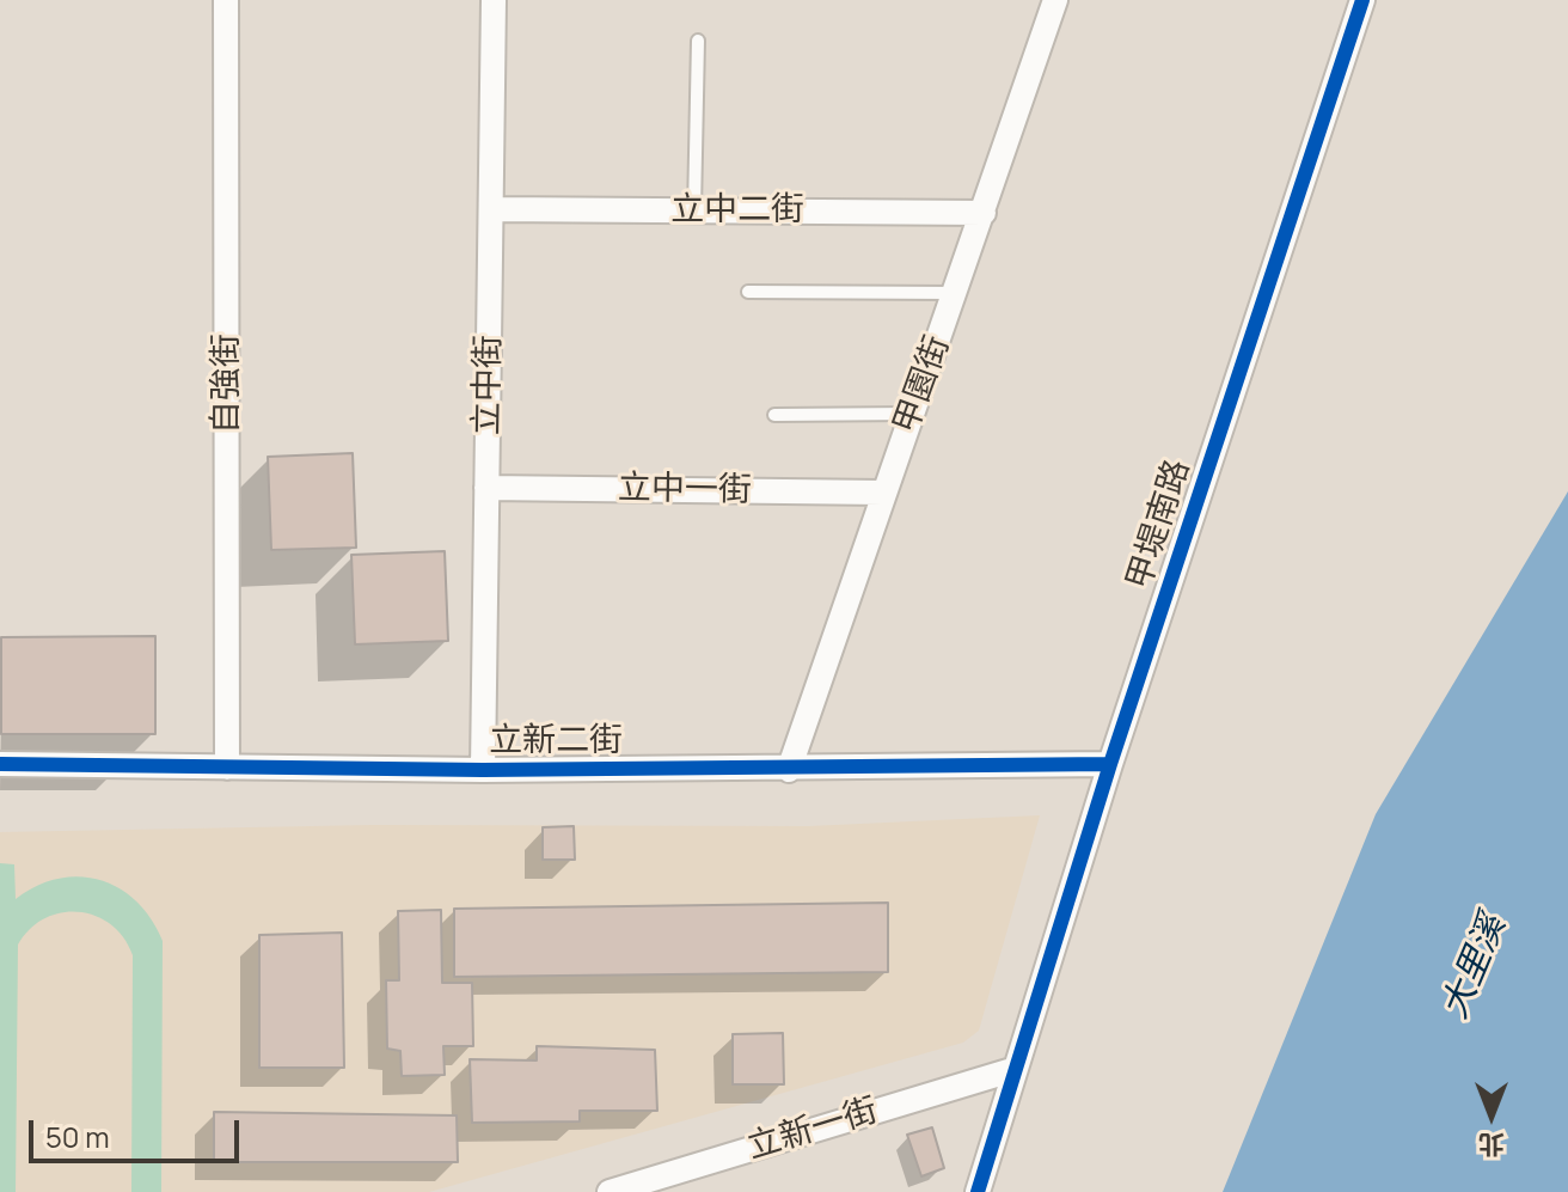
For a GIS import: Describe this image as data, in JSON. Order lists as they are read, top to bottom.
{
  "streets": {
    "street": [
      "立中二街",
      "自強街",
      "立中街",
      "甲園街",
      "立中一街",
      "甲堤南路",
      "立新二街",
      "立新一街"
    ]
  },
  "crossings": [
    ["立中二街", "立中街"],
    ["立中二街", "甲園街"],
    ["自強街", "立新二街"],
    ["立中街", "立中一街"],
    ["立中街", "立新二街"],
    ["甲園街", "立中一街"],
    ["甲園街", "立新二街"],
    ["甲堤南路", "立新二街"],
    ["甲堤南路", "立新一街"]
  ],
  "water": ["大里溪"],
  "scale_bar": "50 m",
  "north": "bottom"
}
